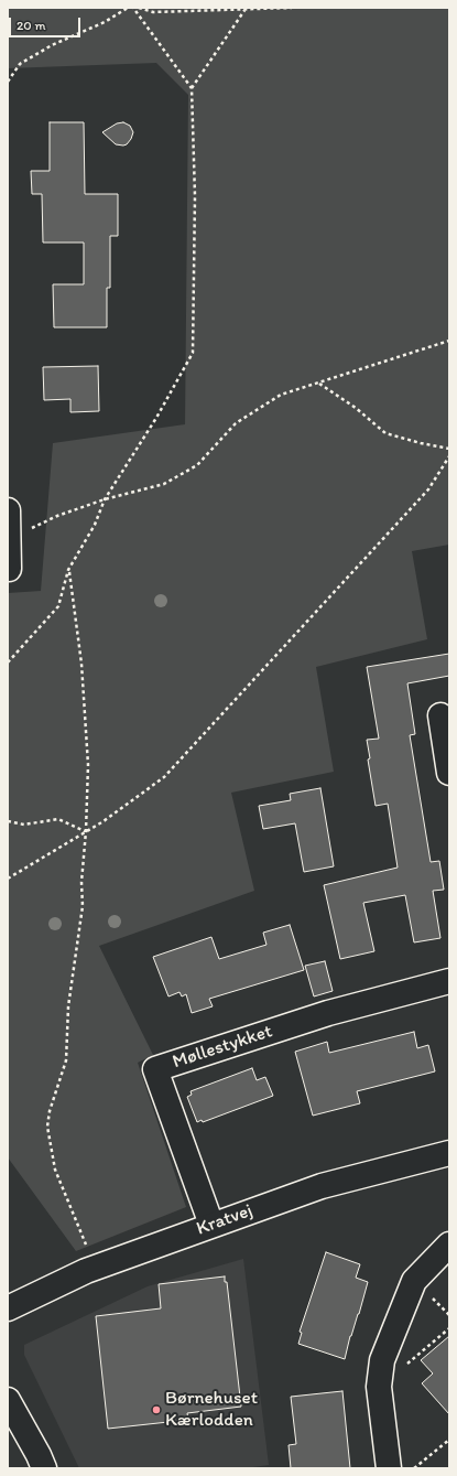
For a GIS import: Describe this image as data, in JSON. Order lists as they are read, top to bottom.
{
  "streets": {
    "street": ["Møllestykket", "Kratvej"]
  },
  "crossings": [
    ["Møllestykket", "Kratvej"]
  ],
  "places": ["Børnehuset Kærlodden"],
  "scale_bar": "20 m"
}
